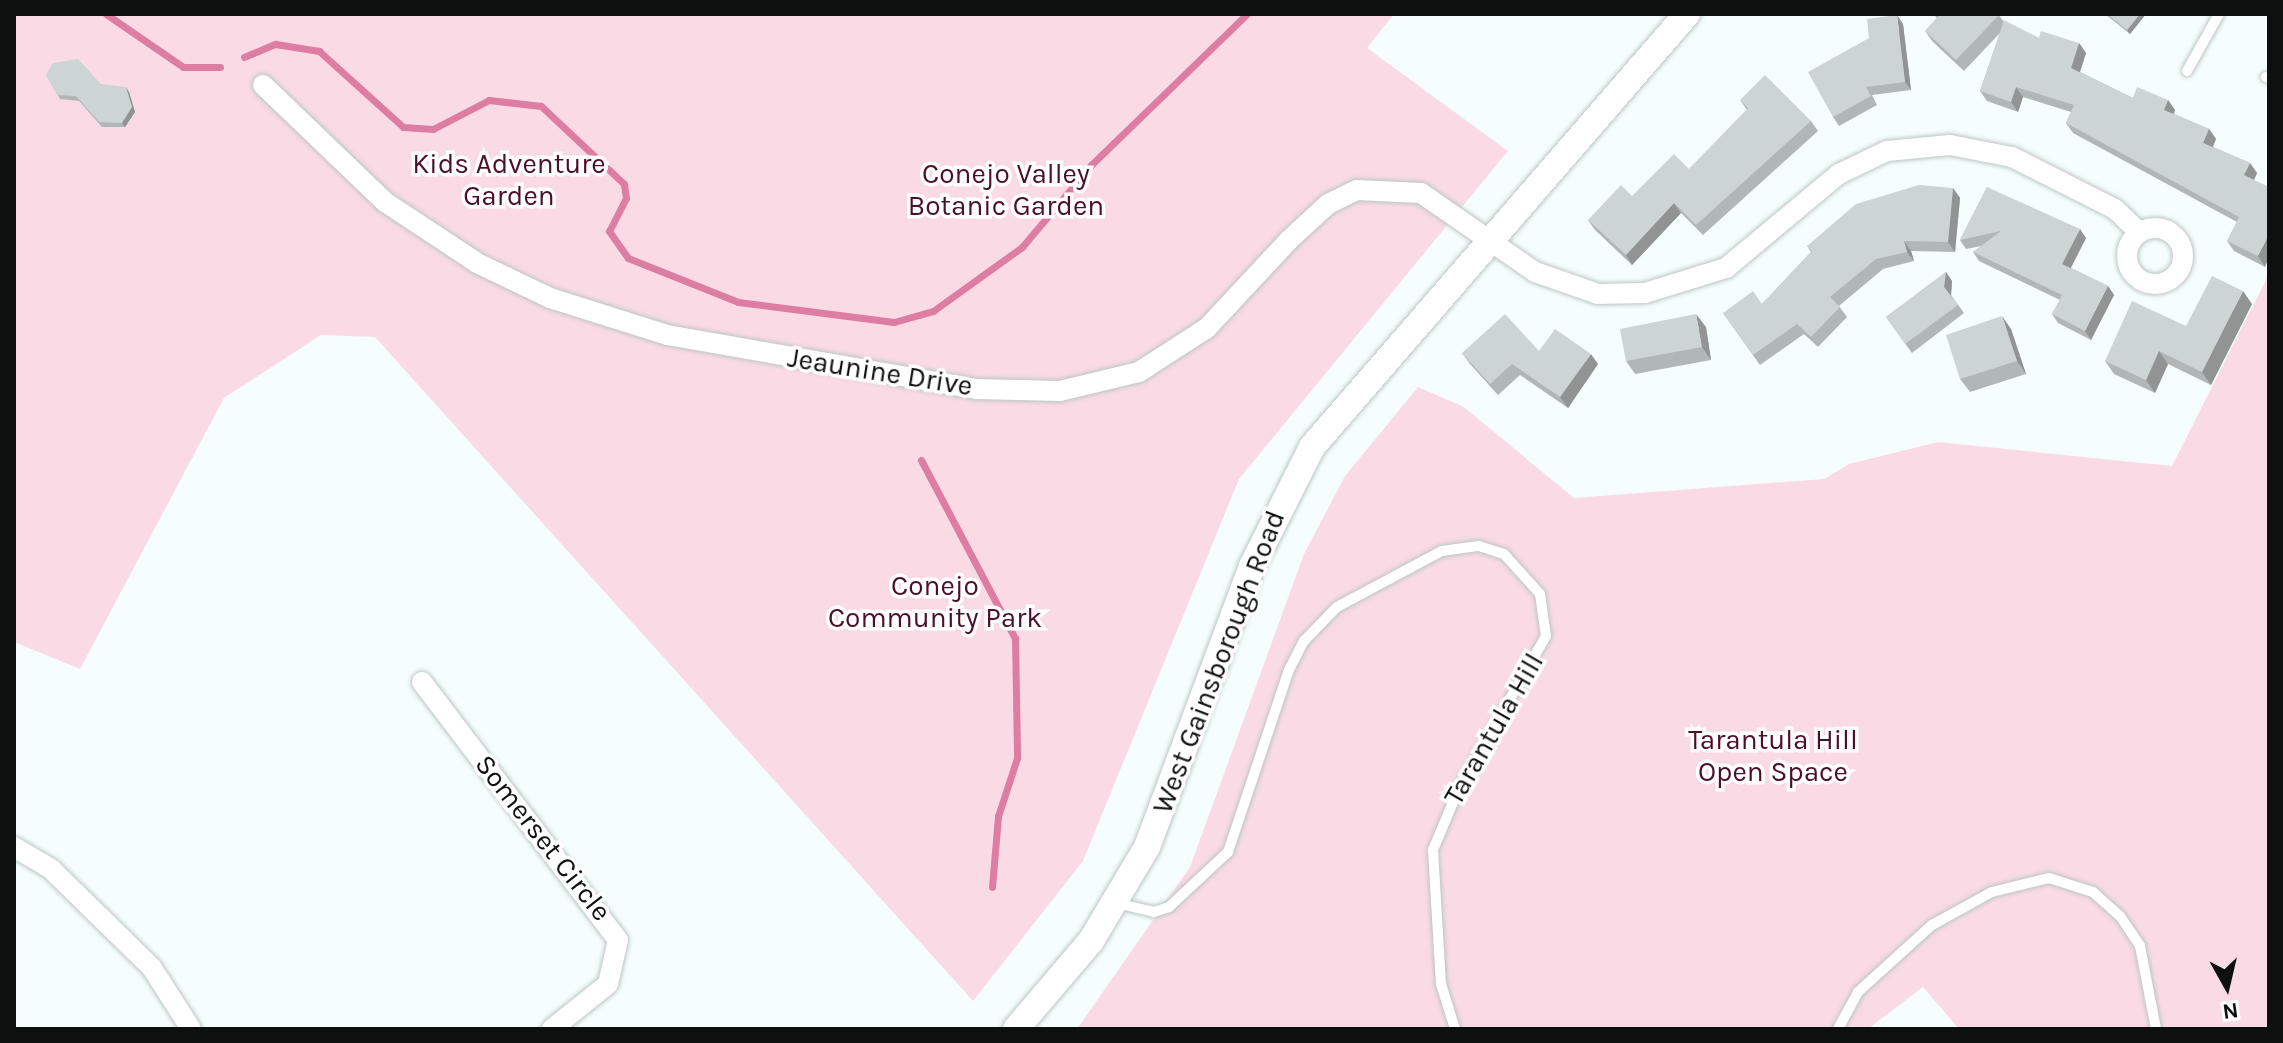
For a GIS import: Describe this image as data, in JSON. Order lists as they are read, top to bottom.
{
  "streets": {
    "street": ["Jeaunine Drive", "West Gainsborough Road", "Somerset Circle"],
    "lane": ["Tarantula Hill"]
  },
  "crossings": [
    ["Jeaunine Drive", "West Gainsborough Road"],
    ["West Gainsborough Road", "Tarantula Hill"]
  ],
  "parks": [
    "Kids Adventure Garden",
    "Conejo Valley Botanic Garden",
    "Conejo Community Park",
    "Tarantula Hill Open Space"
  ],
  "north": "bottom"
}
